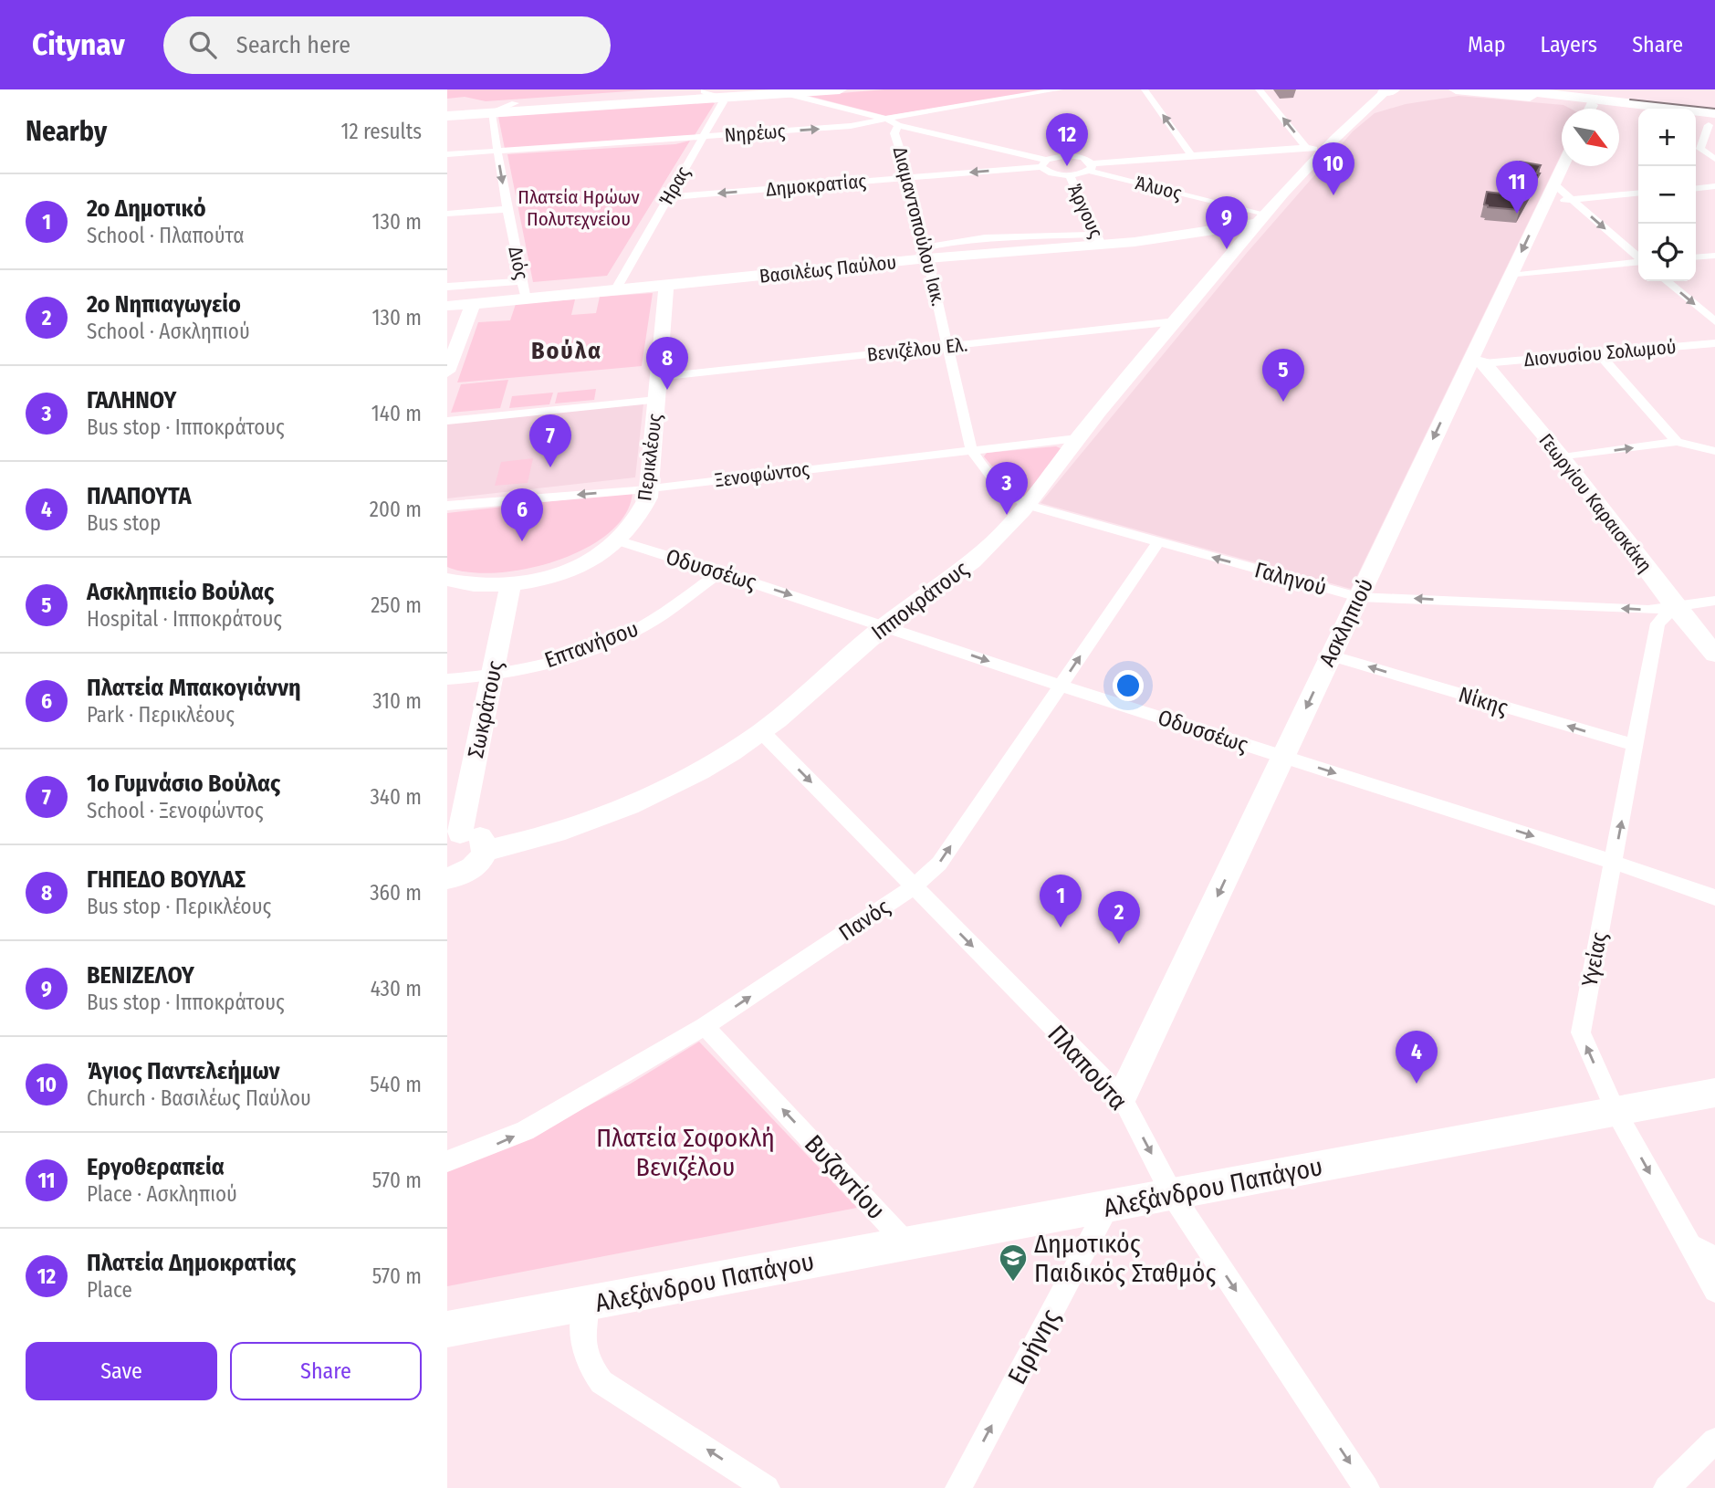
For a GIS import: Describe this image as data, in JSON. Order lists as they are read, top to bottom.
{
  "streets": {
    "street": [
      "Νηρέως",
      "Δημοκρατίας",
      "Ήρας",
      "Άλυος",
      "Άργους",
      "Διαμαντοπούλου Ιακ.",
      "Διός",
      "Βασιλέως Παύλου",
      "Βενιζέλου Ελ.",
      "Διονυσίου Σολωμού",
      "Περικλέους",
      "Ξενοφώντος",
      "Γεωργίου Καραισκάκη",
      "Οδυσσέως",
      "Γαληνού",
      "Ιπποκράτους",
      "Ασκληπιού",
      "Επτανήσου",
      "Νίκης",
      "Σωκράτους",
      "Πανός",
      "Υγείας",
      "Πλαπούτα",
      "Βυζαντίου",
      "Αλεξάνδρου Παπάγου",
      "Ειρήνης"
    ]
  },
  "crossings": [
    ["Νηρέως", "Ήρας"],
    ["Νηρέως", "Διαμαντοπούλου Ιακ."],
    ["Νηρέως", "Διός"],
    ["Δημοκρατίας", "Ήρας"],
    ["Δημοκρατίας", "Άλυος"],
    ["Δημοκρατίας", "Διαμαντοπούλου Ιακ."],
    ["Ήρας", "Βασιλέως Παύλου"],
    ["Άλυος", "Βασιλέως Παύλου"],
    ["Άλυος", "Ιπποκράτους"],
    ["Άργους", "Βασιλέως Παύλου"],
    ["Διαμαντοπούλου Ιακ.", "Βασιλέως Παύλου"],
    ["Διαμαντοπούλου Ιακ.", "Βενιζέλου Ελ."],
    ["Διαμαντοπούλου Ιακ.", "Ξενοφώντος"],
    ["Διαμαντοπούλου Ιακ.", "Γαληνού"],
    ["Διαμαντοπούλου Ιακ.", "Ιπποκράτους"],
    ["Διός", "Βασιλέως Παύλου"],
    ["Βασιλέως Παύλου", "Περικλέους"],
    ["Βασιλέως Παύλου", "Ιπποκράτους"],
    ["Βενιζέλου Ελ.", "Περικλέους"],
    ["Βενιζέλου Ελ.", "Ιπποκράτους"],
    ["Διονυσίου Σολωμού", "Γεωργίου Καραισκάκη"],
    ["Διονυσίου Σολωμού", "Ασκληπιού"],
    ["Περικλέους", "Ξενοφώντος"],
    ["Περικλέους", "Οδυσσέως"],
    ["Περικλέους", "Σωκράτους"],
    ["Ξενοφώντος", "Ιπποκράτους"],
    ["Γεωργίου Καραισκάκη", "Γαληνού"],
    ["Γεωργίου Καραισκάκη", "Ασκληπιού"],
    ["Γεωργίου Καραισκάκη", "Υγείας"],
    ["Οδυσσέως", "Ιπποκράτους"],
    ["Οδυσσέως", "Ασκληπιού"],
    ["Οδυσσέως", "Επτανήσου"],
    ["Οδυσσέως", "Πανός"],
    ["Οδυσσέως", "Υγείας"],
    ["Γαληνού", "Ιπποκράτους"],
    ["Γαληνού", "Ασκληπιού"],
    ["Γαληνού", "Πανός"],
    ["Γαληνού", "Υγείας"],
    ["Ιπποκράτους", "Σωκράτους"],
    ["Ιπποκράτους", "Πλαπούτα"],
    ["Ασκληπιού", "Νίκης"],
    ["Ασκληπιού", "Πλαπούτα"],
    ["Επτανήσου", "Σωκράτους"],
    ["Νίκης", "Υγείας"],
    ["Πανός", "Πλαπούτα"],
    ["Πανός", "Βυζαντίου"],
    ["Υγείας", "Αλεξάνδρου Παπάγου"],
    ["Πλαπούτα", "Αλεξάνδρου Παπάγου"],
    ["Βυζαντίου", "Αλεξάνδρου Παπάγου"],
    ["Αλεξάνδρου Παπάγου", "Ειρήνης"]
  ],
  "one_way": [
    "Οδυσσέως",
    "Γαληνού",
    "Ασκληπιού",
    "Νίκης",
    "Πανός",
    "Πλαπούτα",
    "Βυζαντίου",
    "Ειρήνης"
  ],
  "districts": ["Βούλα"],
  "parks": ["Πλατεία Ηρώων Πολυτεχνείου", "Πλατεία Σοφοκλή Βενιζέλου"],
  "places": {
    "school or university": ["Δημοτικός Παιδικός Σταθμός"]
  },
  "north": "bottom right",
  "page": {
    "header": "Citynav",
    "search": "Search here",
    "nav": ["Map", "Layers", "Share"],
    "heading": ["Nearby", "12 results"],
    "map_buttons": ["+", "−"],
    "pins": [
      "12",
      "10",
      "11",
      "9",
      "8",
      "5",
      "7",
      "3",
      "6",
      "1",
      "2",
      "4"
    ],
    "list": [
      {
        "mark": "1",
        "name": "2ο Δημοτικό",
        "note": "School · Πλαπούτα",
        "value": "130 m"
      },
      {
        "mark": "2",
        "name": "2ο Νηπιαγωγείο",
        "note": "School · Ασκληπιού",
        "value": "130 m"
      },
      {
        "mark": "3",
        "name": "ΓΑΛΗΝΟΥ",
        "note": "Bus stop · Ιπποκράτους",
        "value": "140 m"
      },
      {
        "mark": "4",
        "name": "ΠΛΑΠΟΥΤΑ",
        "note": "Bus stop",
        "value": "200 m"
      },
      {
        "mark": "5",
        "name": "Ασκληπιείο Βούλας",
        "note": "Hospital · Ιπποκράτους",
        "value": "250 m"
      },
      {
        "mark": "6",
        "name": "Πλατεία Μπακογιάννη",
        "note": "Park · Περικλέους",
        "value": "310 m"
      },
      {
        "mark": "7",
        "name": "1ο Γυμνάσιο Βούλας",
        "note": "School · Ξενοφώντος",
        "value": "340 m"
      },
      {
        "mark": "8",
        "name": "ΓΗΠΕΔΟ ΒΟΥΛΑΣ",
        "note": "Bus stop · Περικλέους",
        "value": "360 m"
      },
      {
        "mark": "9",
        "name": "ΒΕΝΙΖΕΛΟΥ",
        "note": "Bus stop · Ιπποκράτους",
        "value": "430 m"
      },
      {
        "mark": "10",
        "name": "Άγιος Παντελεήμων",
        "note": "Church · Βασιλέως Παύλου",
        "value": "540 m"
      },
      {
        "mark": "11",
        "name": "Εργοθεραπεία",
        "note": "Place · Ασκληπιού",
        "value": "570 m"
      },
      {
        "mark": "12",
        "name": "Πλατεία Δημοκρατίας",
        "note": "Place",
        "value": "570 m"
      }
    ],
    "buttons": ["Save", "Share"]
  }
}
